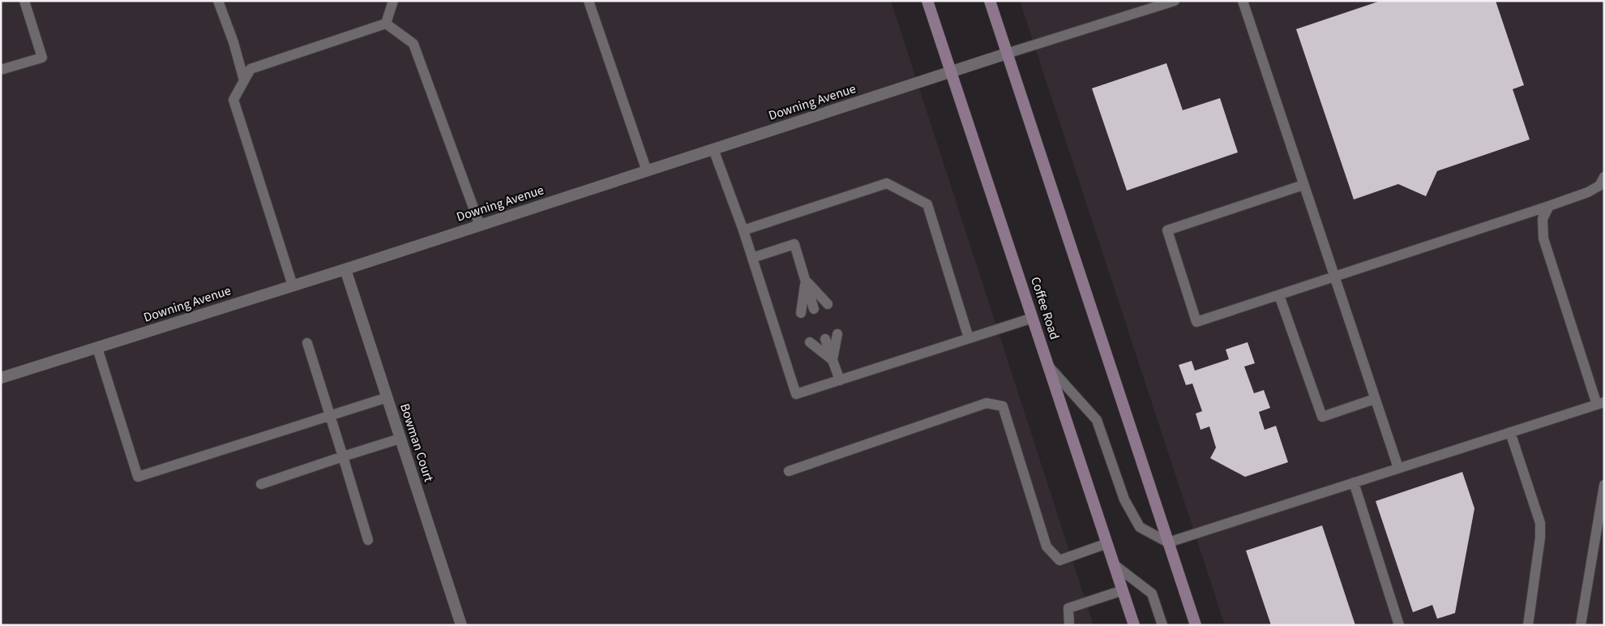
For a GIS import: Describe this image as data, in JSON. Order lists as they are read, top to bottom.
{
  "streets": {
    "main road": ["Coffee Road"],
    "street": ["Downing Avenue", "Bowman Court"]
  },
  "crossings": [
    ["Downing Avenue", "Coffee Road"],
    ["Downing Avenue", "Bowman Court"]
  ]
}
